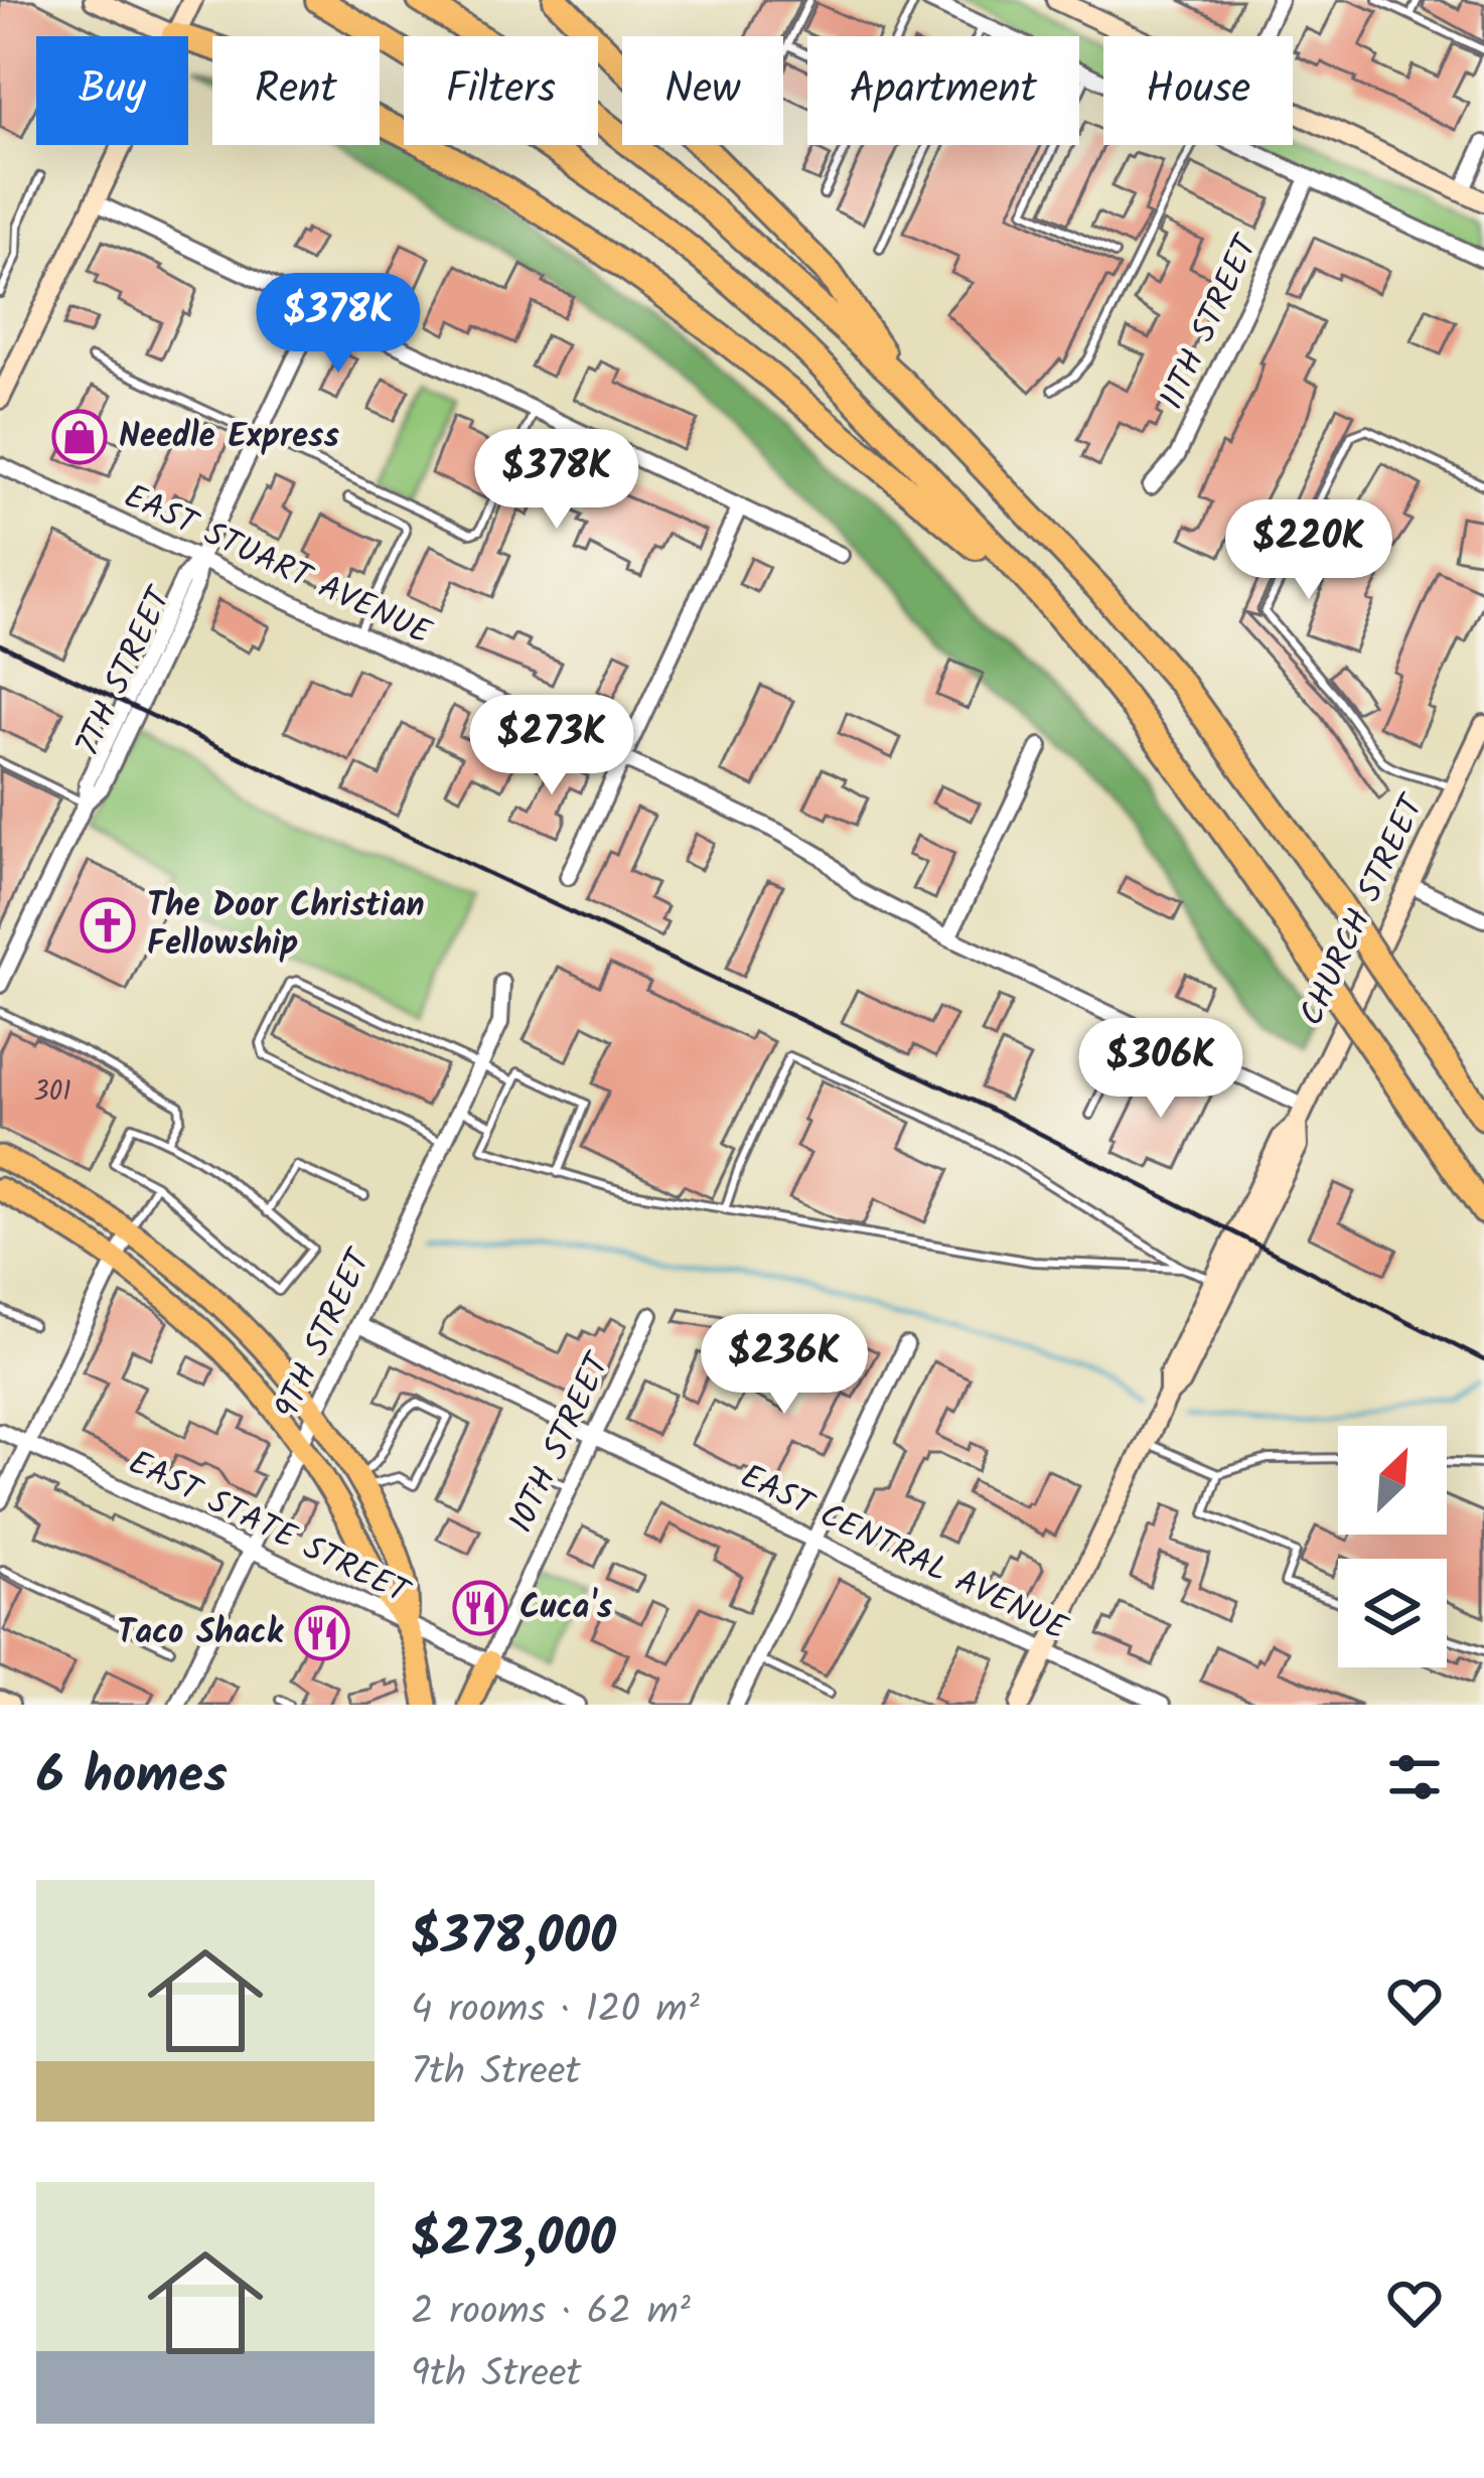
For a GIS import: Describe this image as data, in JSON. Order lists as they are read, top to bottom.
{
  "streets": {
    "street": [
      "11TH STREET",
      "EAST STUART AVENUE",
      "7TH STREET",
      "CHURCH STREET",
      "9TH STREET",
      "10TH STREET",
      "EAST STATE STREET",
      "EAST CENTRAL AVENUE"
    ]
  },
  "crossings": [
    ["EAST STUART AVENUE", "7TH STREET"],
    ["EAST STUART AVENUE", "CHURCH STREET"],
    ["CHURCH STREET", "EAST CENTRAL AVENUE"],
    ["9TH STREET", "EAST STATE STREET"],
    ["9TH STREET", "EAST CENTRAL AVENUE"],
    ["10TH STREET", "EAST STATE STREET"],
    ["10TH STREET", "EAST CENTRAL AVENUE"]
  ],
  "places": {
    "shop": ["Needle Express"],
    "church": ["The Door Christian Fellowship"],
    "restaurant": ["Cuca's", "Taco Shack"]
  },
  "house_numbers": ["301"],
  "north": "top right",
  "page": {
    "chip": [
      "Buy",
      "Rent",
      "Filters",
      "New",
      "Apartment",
      "House"
    ],
    "price": [
      "$378K",
      "$378K",
      "$220K",
      "$273K",
      "$306K",
      "$236K"
    ],
    "heading": "6 homes",
    "list": [
      {
        "name": "$378,000",
        "note": "4 rooms · 120 m² · 7th Street"
      },
      {
        "name": "$273,000",
        "note": "2 rooms · 62 m² · 9th Street"
      }
    ]
  }
}
